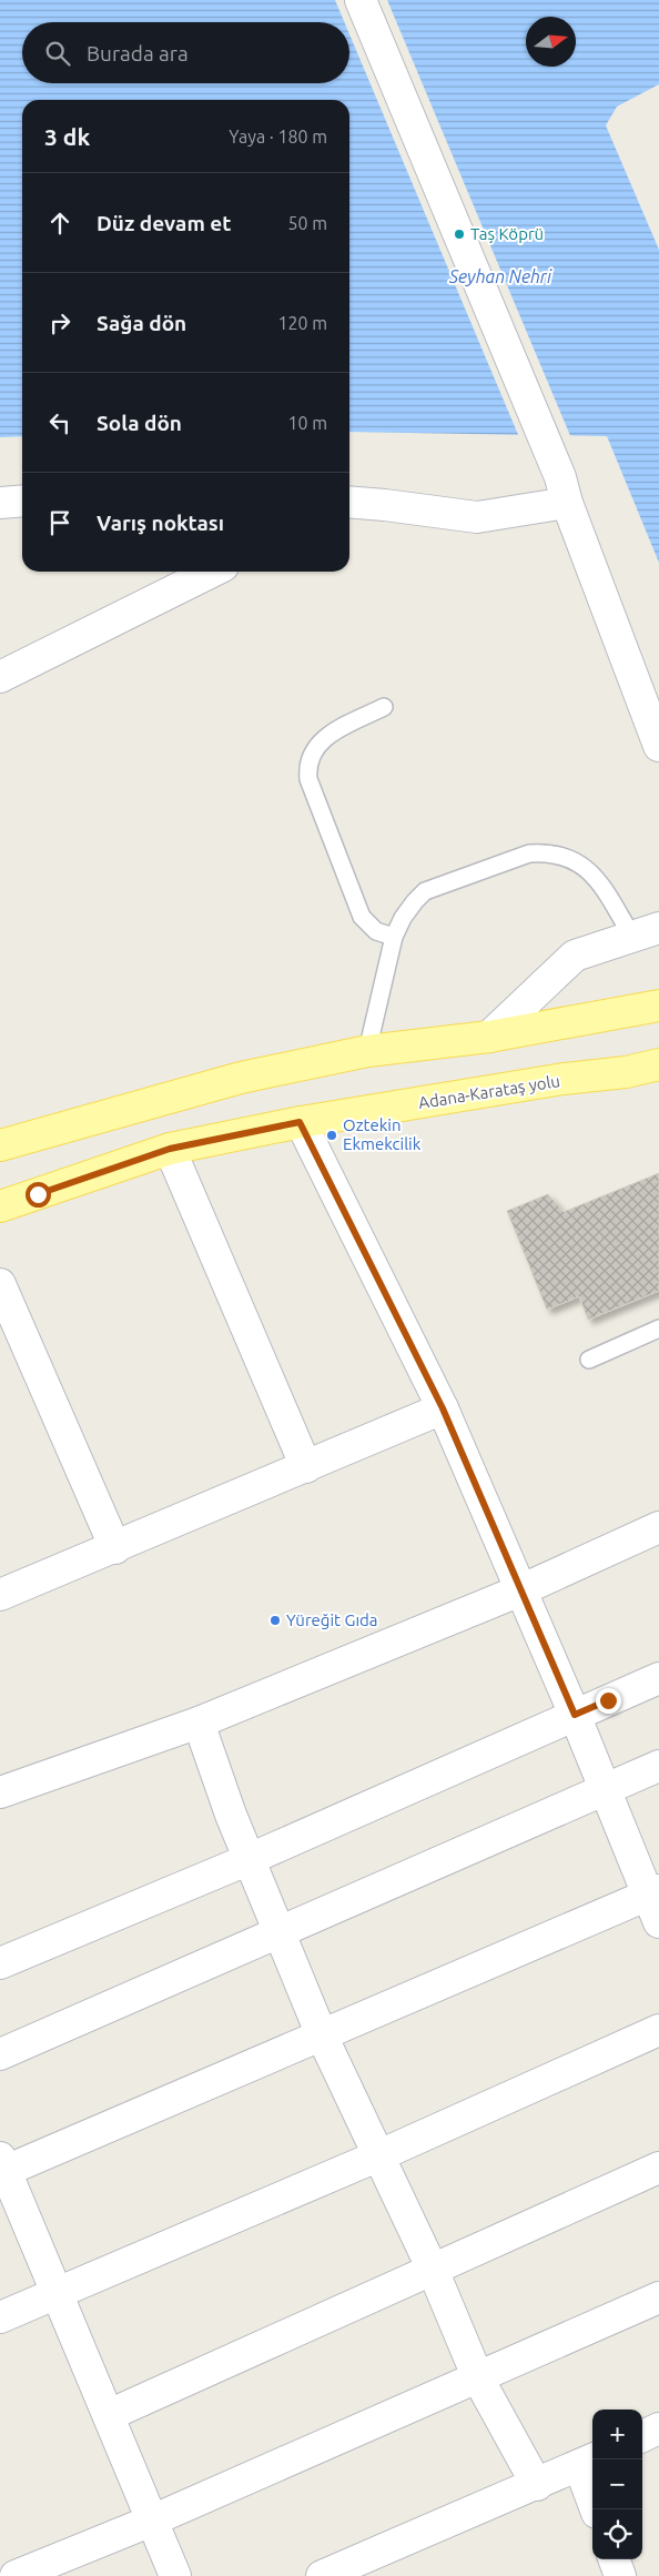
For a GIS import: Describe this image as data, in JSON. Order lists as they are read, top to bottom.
{
  "streets": {
    "main road": ["Adana-Karataş yolu"]
  },
  "water": ["Seyhan Nehri"],
  "places": ["Taș Köprü", "Oztekin Ekmekcilik", "Yüreğit Gıda"],
  "north": "right",
  "page": {
    "search": "Burada ara",
    "heading": ["3 dk", "Yaya · 180 m"],
    "list": [
      ["Düz devam et", "50 m"],
      ["Sağa dön", "120 m"],
      ["Sola dön", "10 m"],
      "Varış noktası"
    ],
    "map_buttons": ["+", "−"]
  }
}
